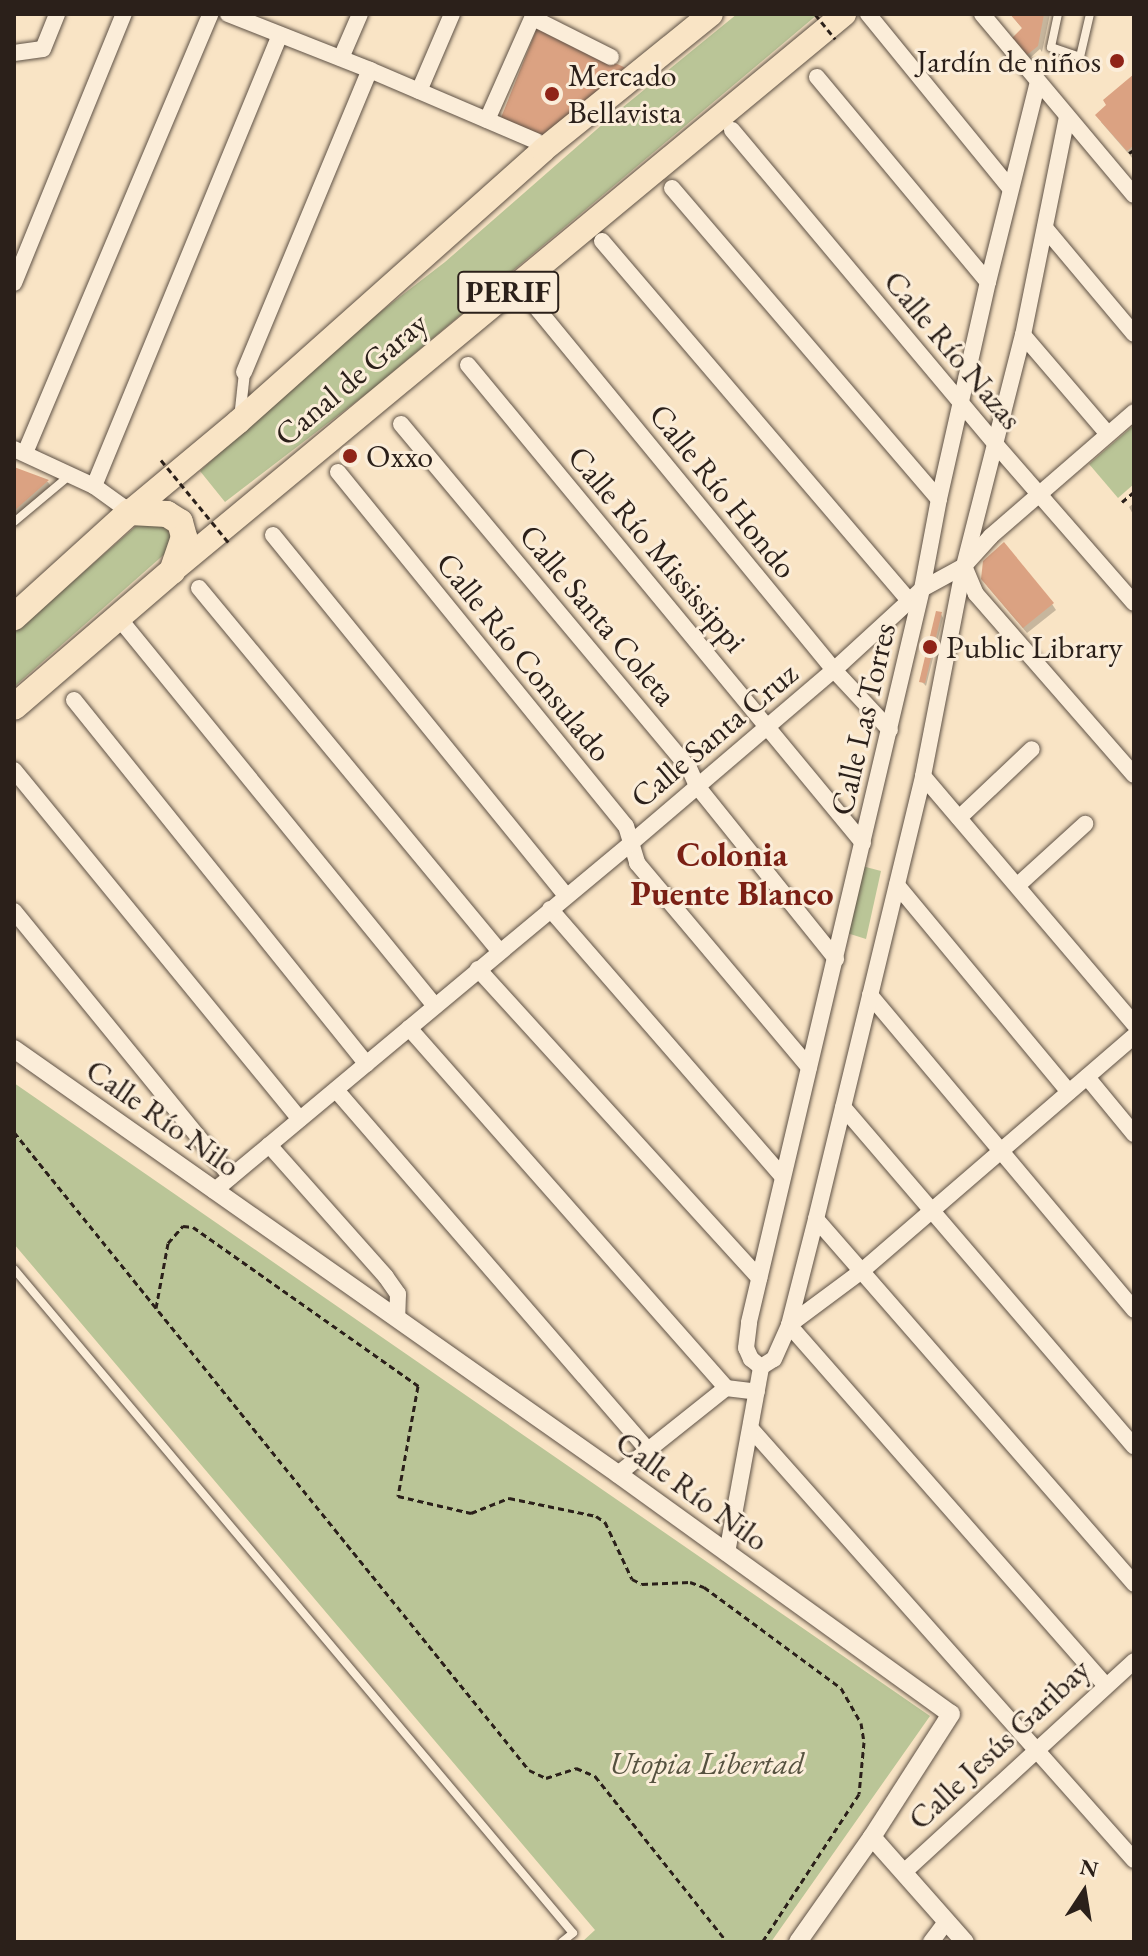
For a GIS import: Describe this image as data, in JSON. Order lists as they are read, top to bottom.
{
  "streets": {
    "highway": ["PERIF", "Canal de Garay"],
    "street": [
      "Calle Río Nazas",
      "Calle Río Hondo",
      "Calle Río Mississippi",
      "Calle Santa Coleta",
      "Calle Río Consulado",
      "Calle Las Torres",
      "Calle Santa Cruz",
      "Calle Río Nilo",
      "Calle Jesús Garibay"
    ]
  },
  "crossings": [
    ["Calle Río Nazas", "Calle Las Torres"],
    ["Calle Río Nazas", "Calle Santa Cruz"],
    ["Canal de Garay", "Calle Río Hondo"],
    ["Calle Río Hondo", "Calle Las Torres"],
    ["Calle Río Hondo", "Calle Santa Cruz"],
    ["Calle Río Mississippi", "Calle Las Torres"],
    ["Calle Río Mississippi", "Calle Santa Cruz"],
    ["Calle Santa Coleta", "Calle Las Torres"],
    ["Calle Santa Coleta", "Calle Santa Cruz"],
    ["Calle Río Consulado", "Calle Las Torres"],
    ["Calle Río Consulado", "Calle Santa Cruz"],
    ["Calle Las Torres", "Calle Santa Cruz"],
    ["Calle Las Torres", "Calle Río Nilo"],
    ["Calle Santa Cruz", "Calle Río Nilo"],
    ["Calle Río Nilo", "Calle Jesús Garibay"]
  ],
  "districts": ["Colonia Puente Blanco"],
  "parks": ["Utopia Libertad"],
  "places": [
    "Jardín de niños",
    "Mercado Bellavista",
    "Oxxo",
    "Public Library"
  ],
  "north": "top"
}
